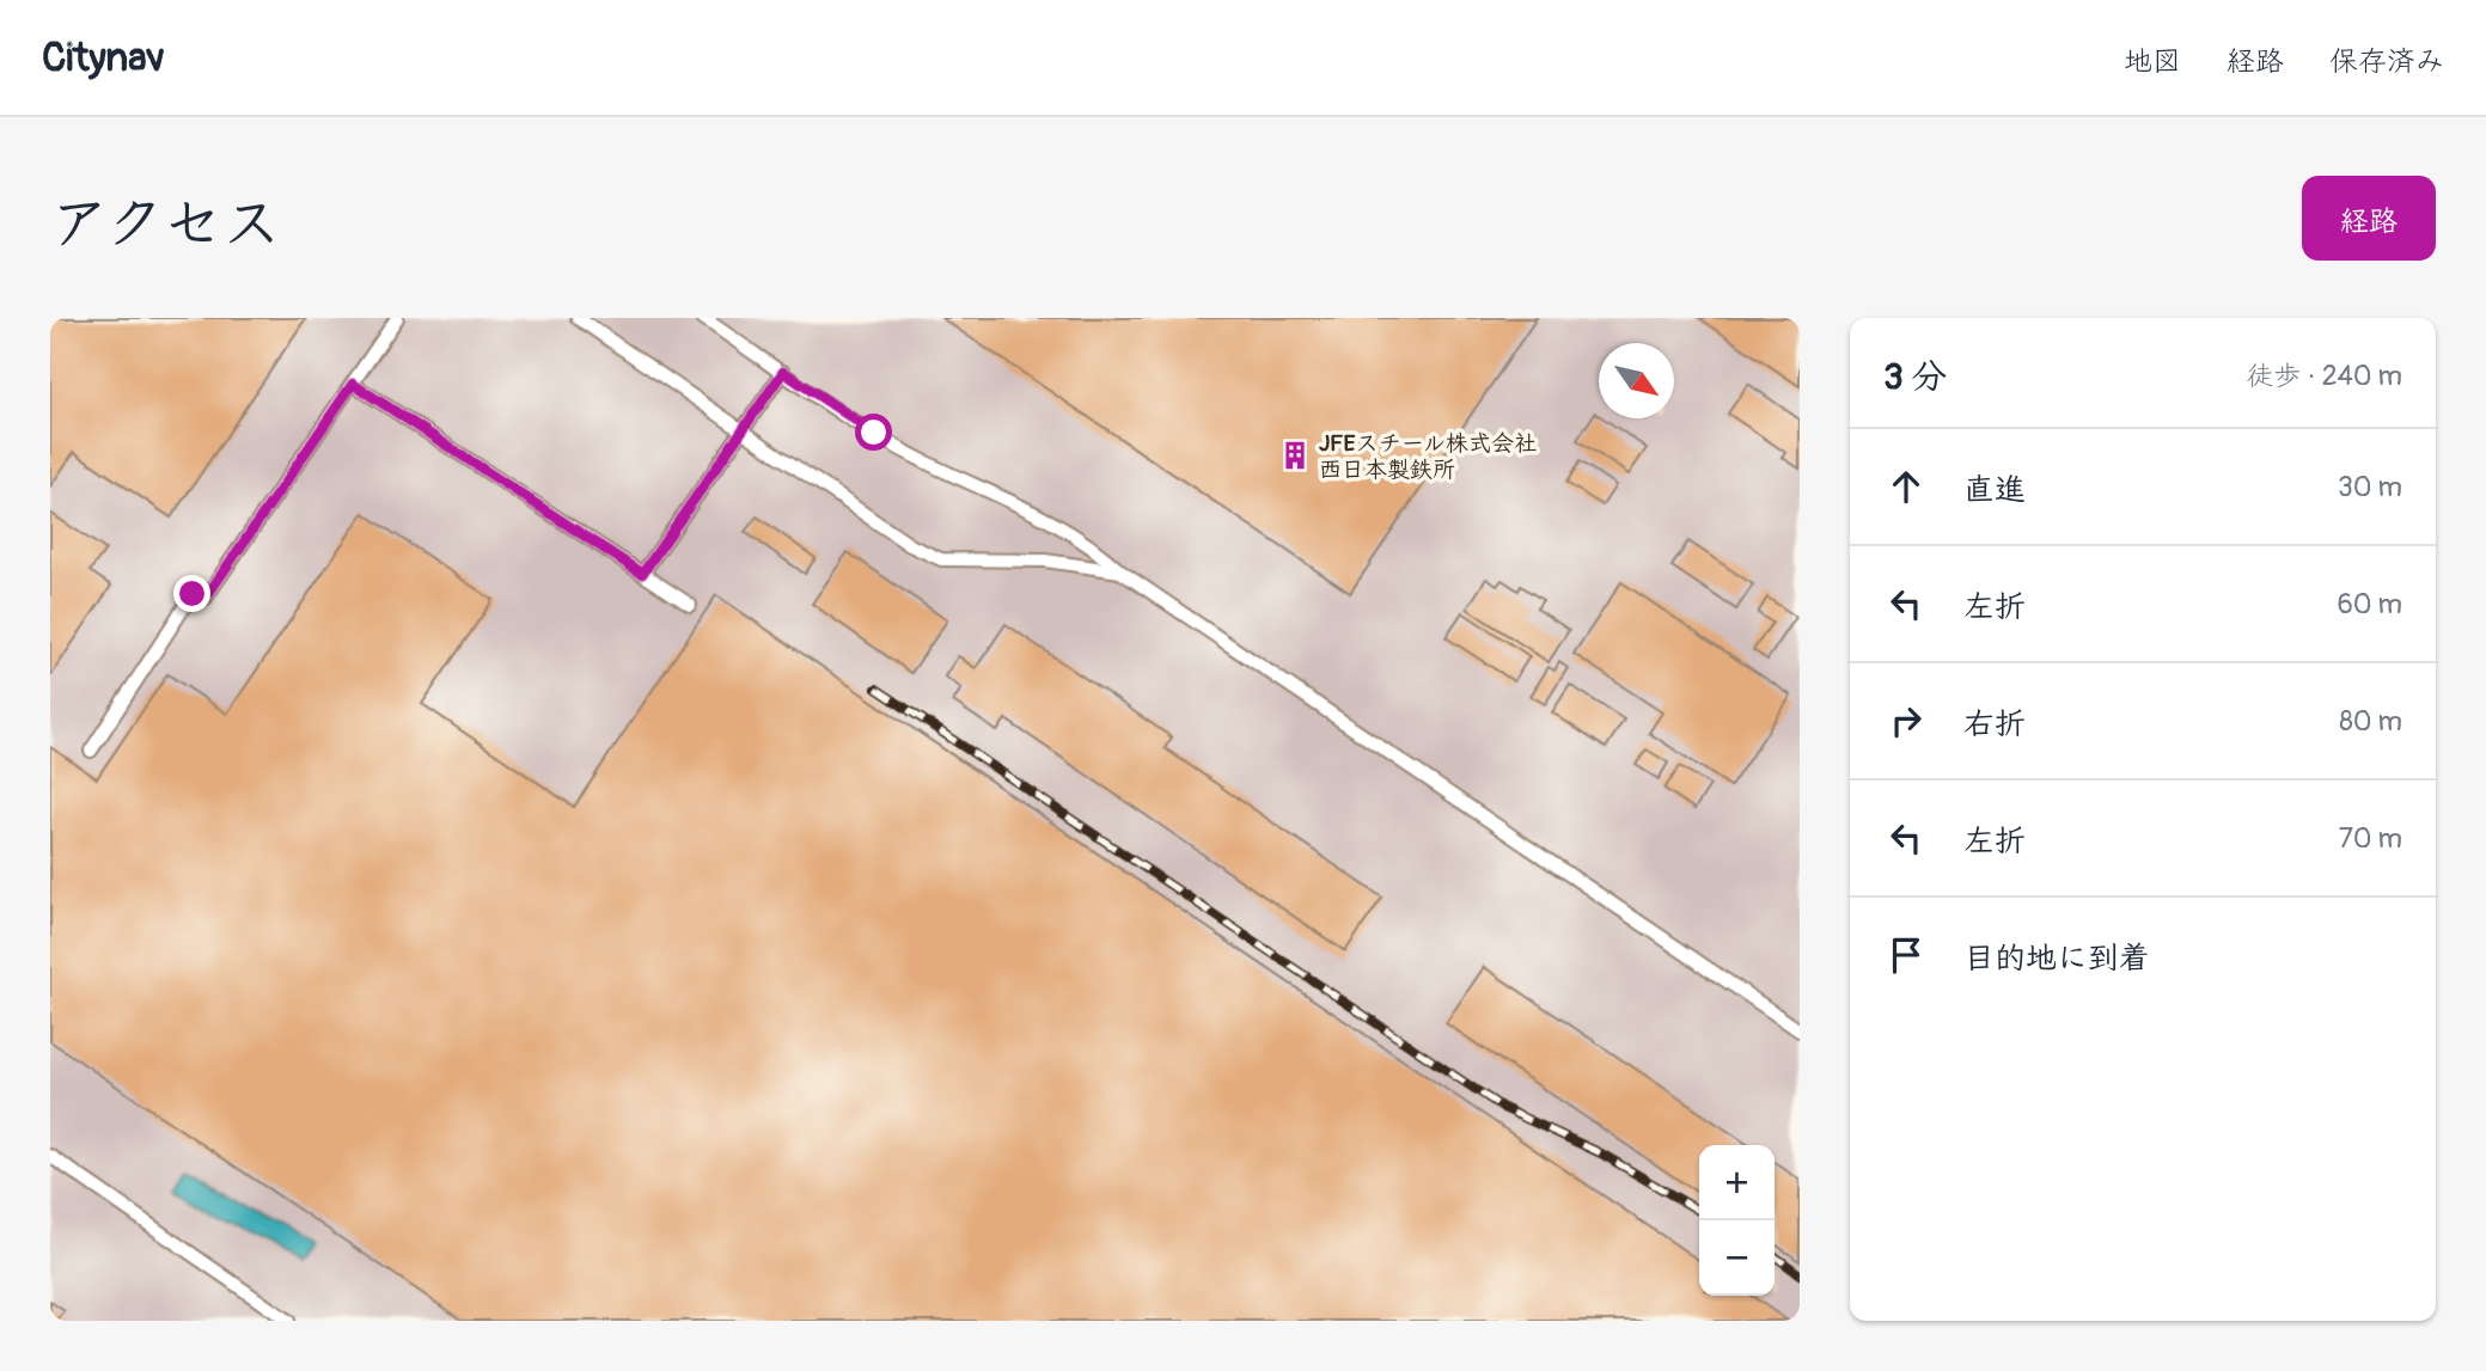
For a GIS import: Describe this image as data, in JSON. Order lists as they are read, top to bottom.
{
  "places": {
    "building": ["JFEスチール株式会社 西日本製鉄所"]
  },
  "north": "bottom right",
  "page": {
    "header": "Citynav",
    "nav": ["地図", "経路", "保存済み"],
    "title": "アクセス",
    "buttons": "経路",
    "heading": ["3 分", "徒歩 · 240 m"],
    "list": [
      ["直進", "30 m"],
      ["左折", "60 m"],
      ["右折", "80 m"],
      ["左折", "70 m"],
      "目的地に到着"
    ],
    "map_buttons": ["+", "−"]
  }
}
